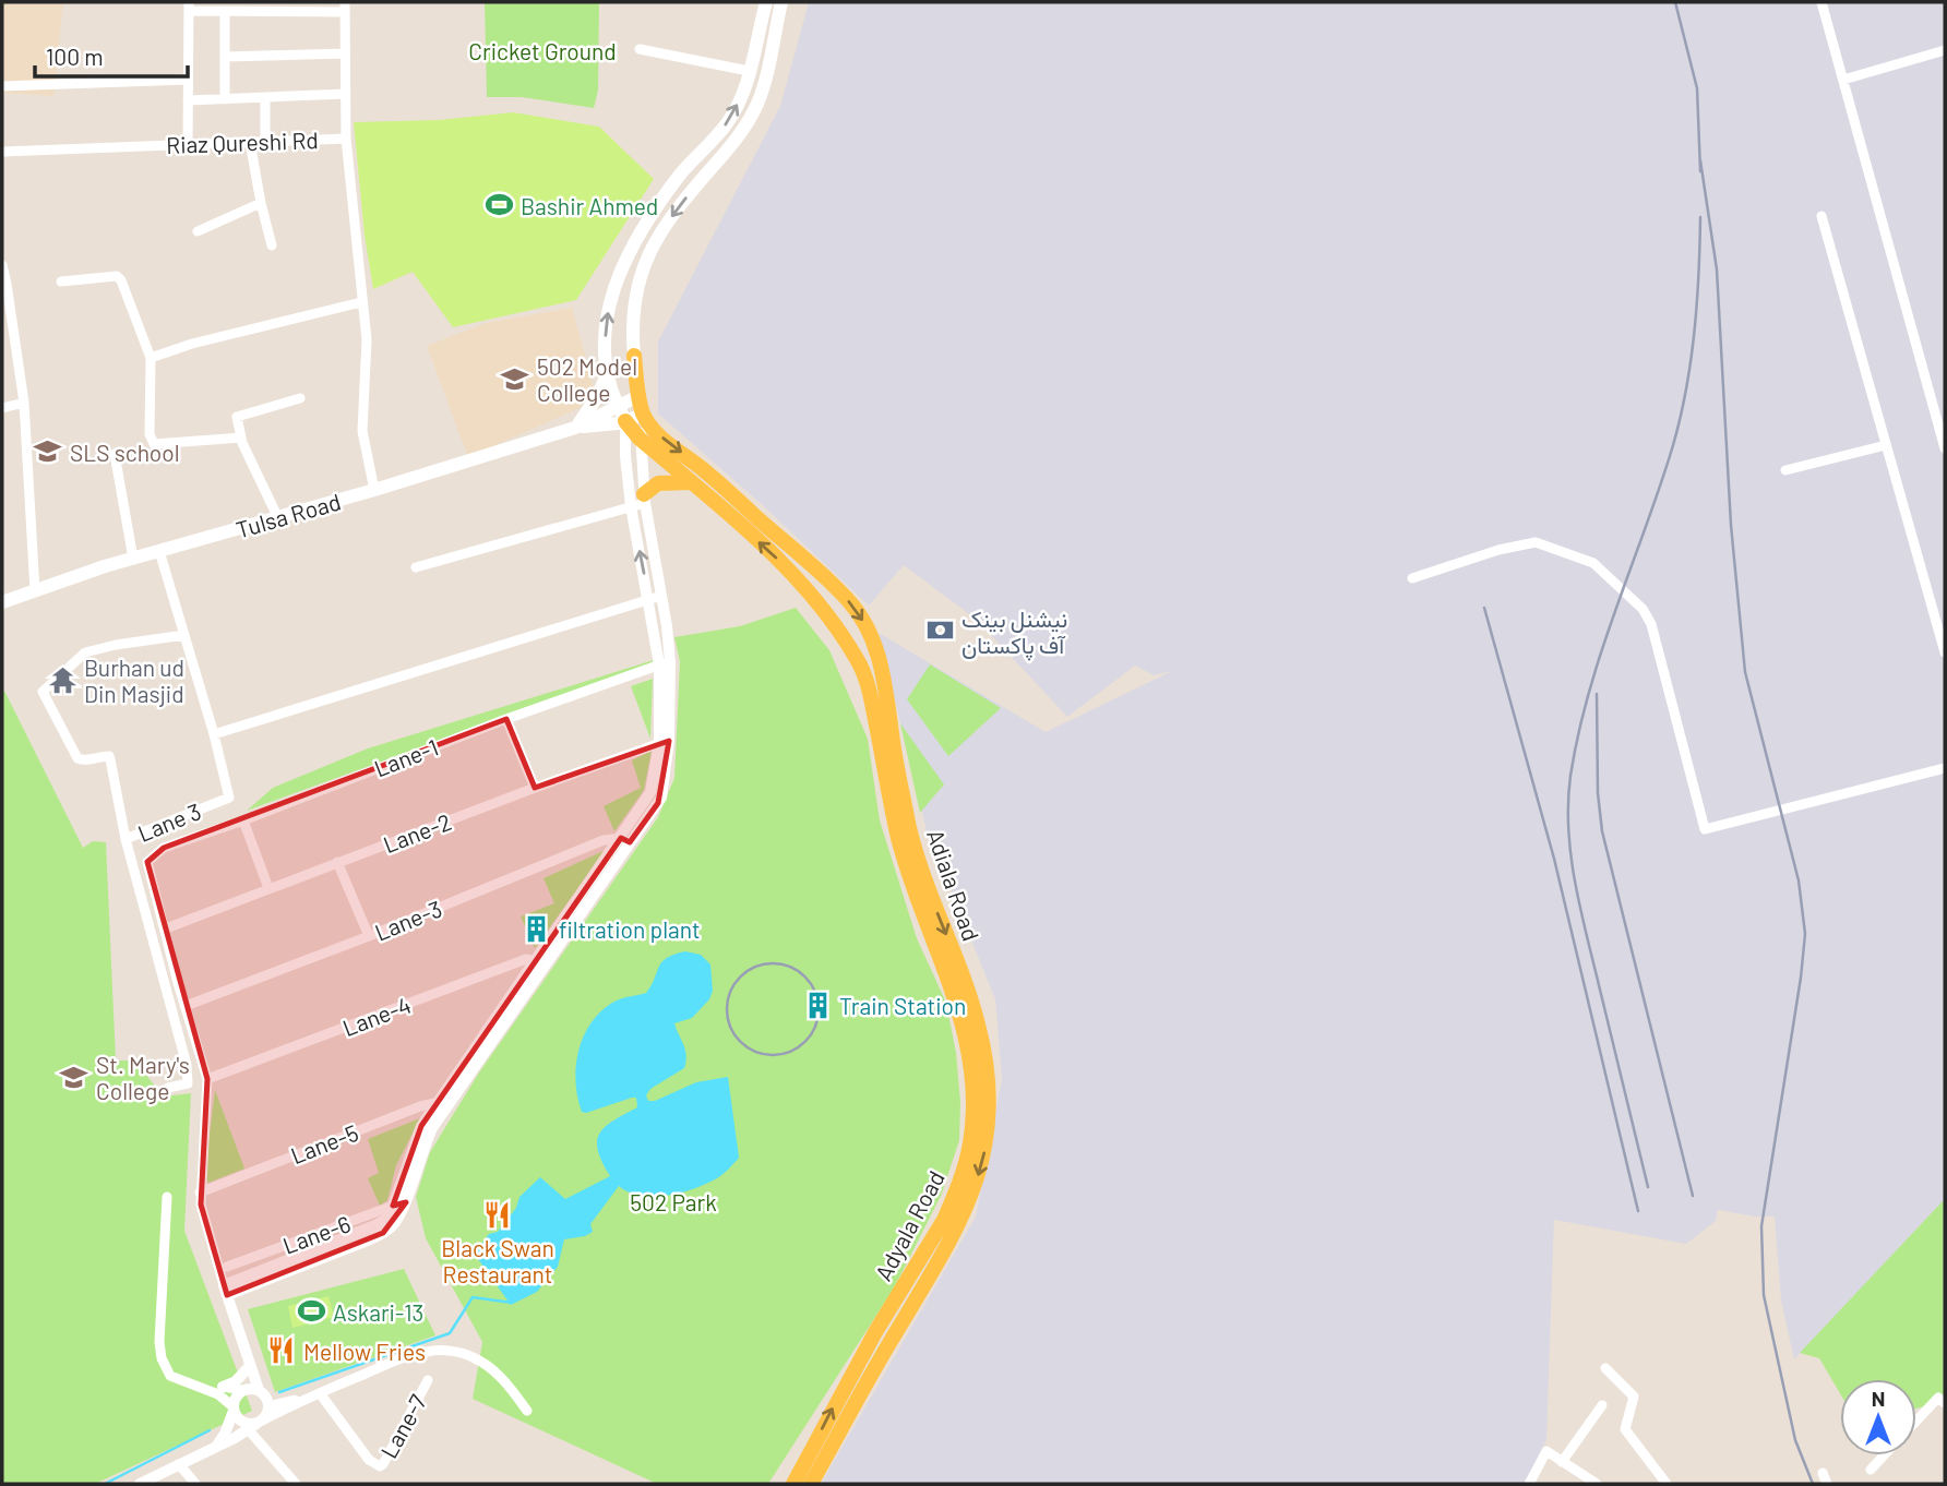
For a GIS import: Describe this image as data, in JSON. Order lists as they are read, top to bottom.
{
  "streets": {
    "main road": ["Tulsa Road", "Adiala Road", "Adyala Road"],
    "street": [
      "Riaz Qureshi Rd",
      "Lane-1",
      "Lane 3",
      "Lane-2",
      "Lane-3",
      "Lane-4",
      "Lane-5",
      "Lane-6",
      "Lane-7"
    ]
  },
  "crossings": [
    ["Tulsa Road", "Lane 3"],
    ["Tulsa Road", "Adiala Road"],
    ["Lane-1", "Lane-2"]
  ],
  "one_way": ["Adiala Road", "Adyala Road"],
  "parks": ["Cricket Ground", "502 Park"],
  "places": {
    "sports": ["Bashir Ahmed", "Askari-13"],
    "school or university": ["502 Model College", "SLS school", "St. Mary's College"],
    "bank": ["نیشنل بینک آف پاکستان"],
    "temple": ["Burhan ud Din Masjid"],
    "building": ["filtration plant", "Train Station"],
    "restaurant": ["Black Swan Restaurant", "Mellow Fries"]
  },
  "scale_bar": "100 m",
  "north": "top"
}
